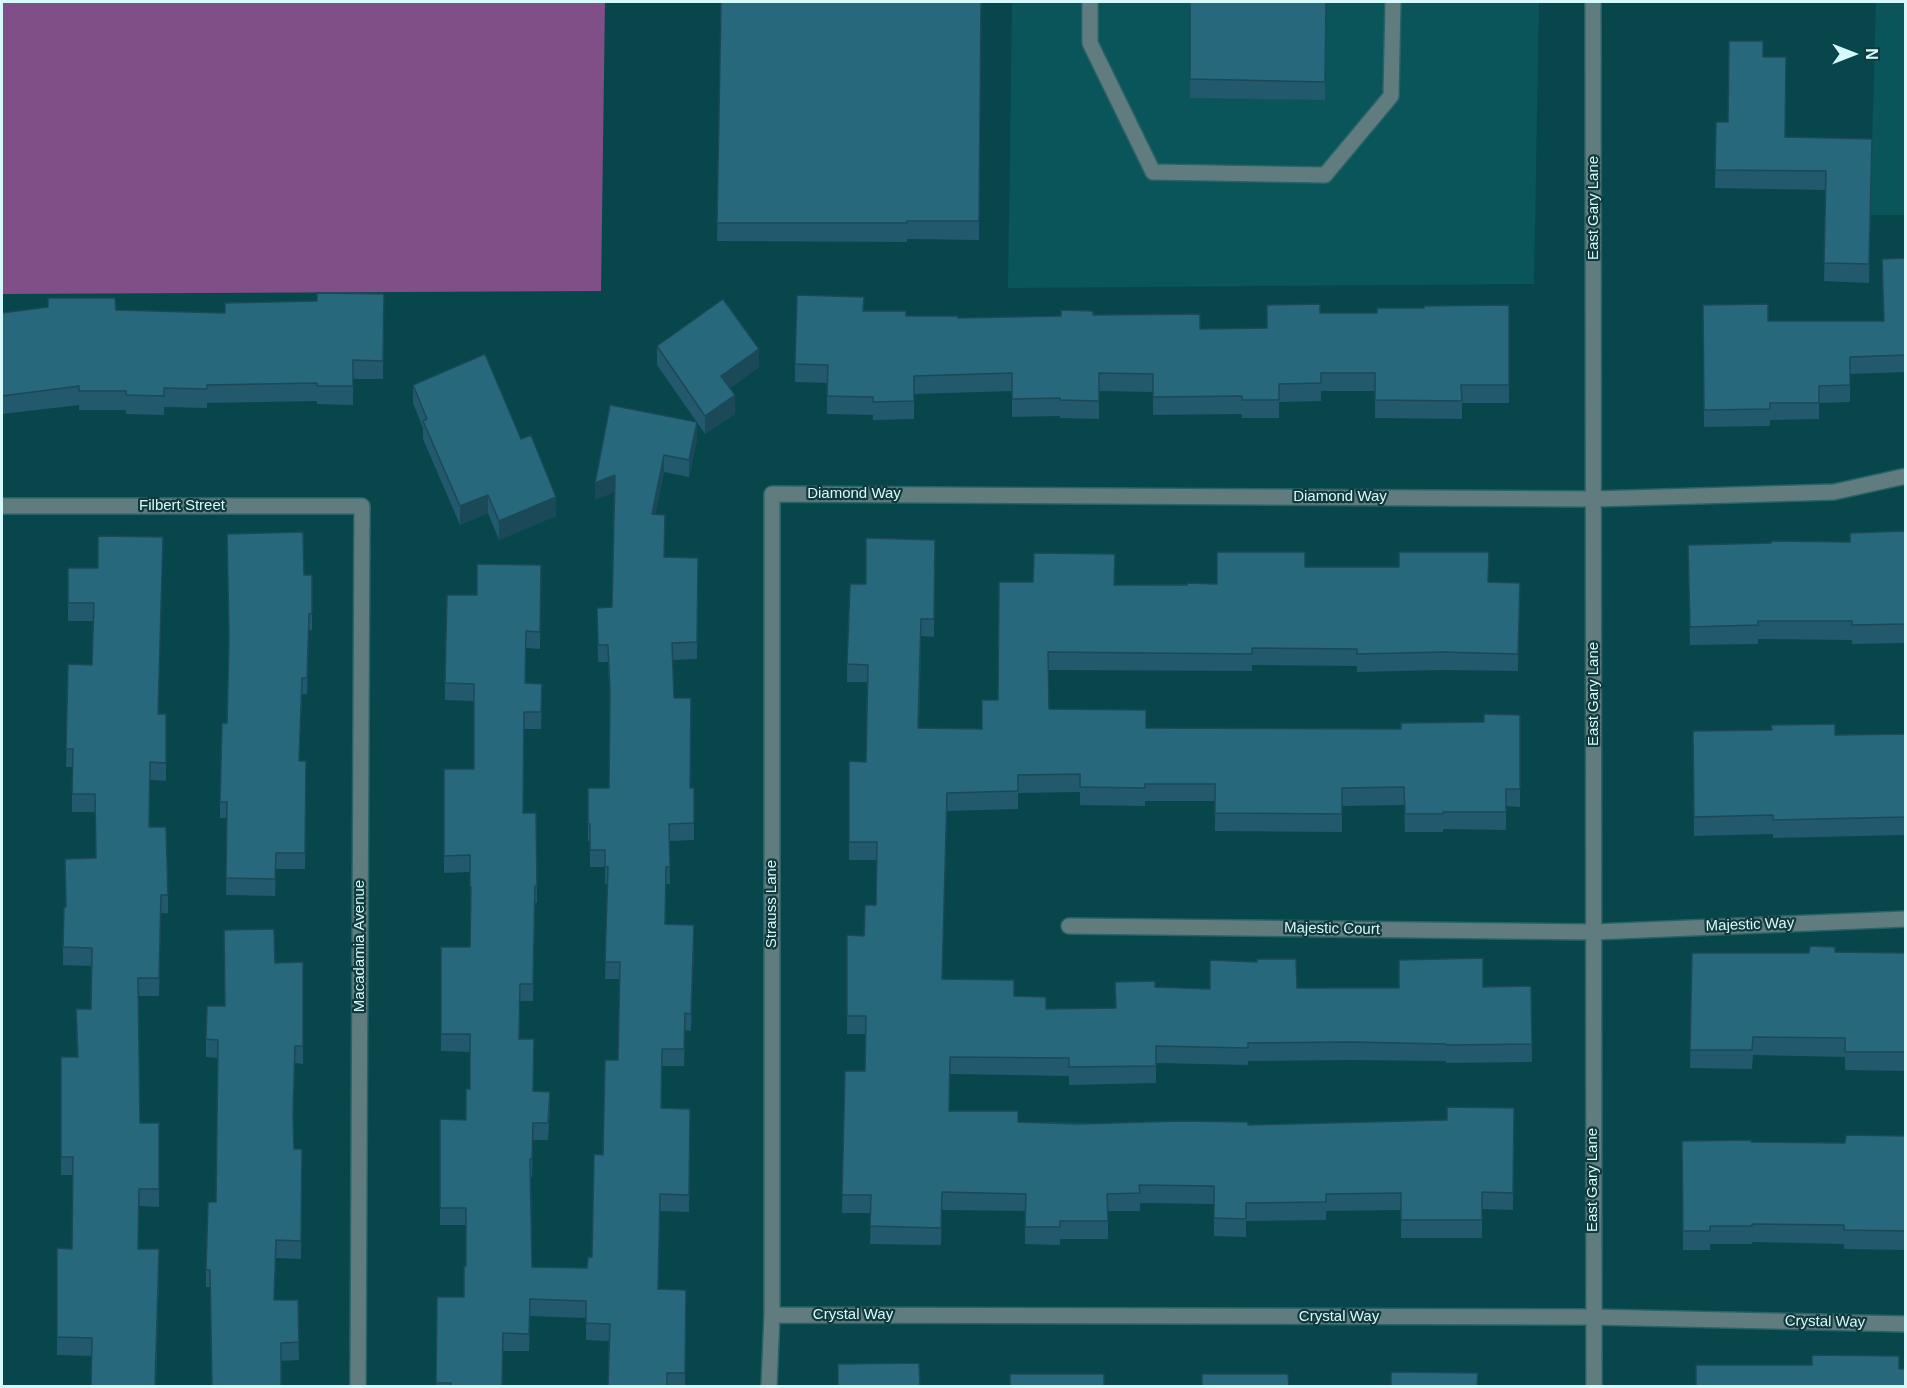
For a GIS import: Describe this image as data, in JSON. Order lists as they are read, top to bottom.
{
  "streets": {
    "street": [
      "East Gary Lane",
      "Diamond Way",
      "Filbert Street",
      "Strauss Lane",
      "Majestic Way",
      "Majestic Court",
      "Macadamia Avenue",
      "Crystal Way"
    ]
  },
  "crossings": [
    ["East Gary Lane", "Diamond Way"],
    ["East Gary Lane", "Majestic Way"],
    ["East Gary Lane", "Majestic Court"],
    ["East Gary Lane", "Crystal Way"],
    ["Diamond Way", "Strauss Lane"],
    ["Filbert Street", "Macadamia Avenue"],
    ["Strauss Lane", "Crystal Way"],
    ["Majestic Way", "Majestic Court"]
  ],
  "north": "right"
}
